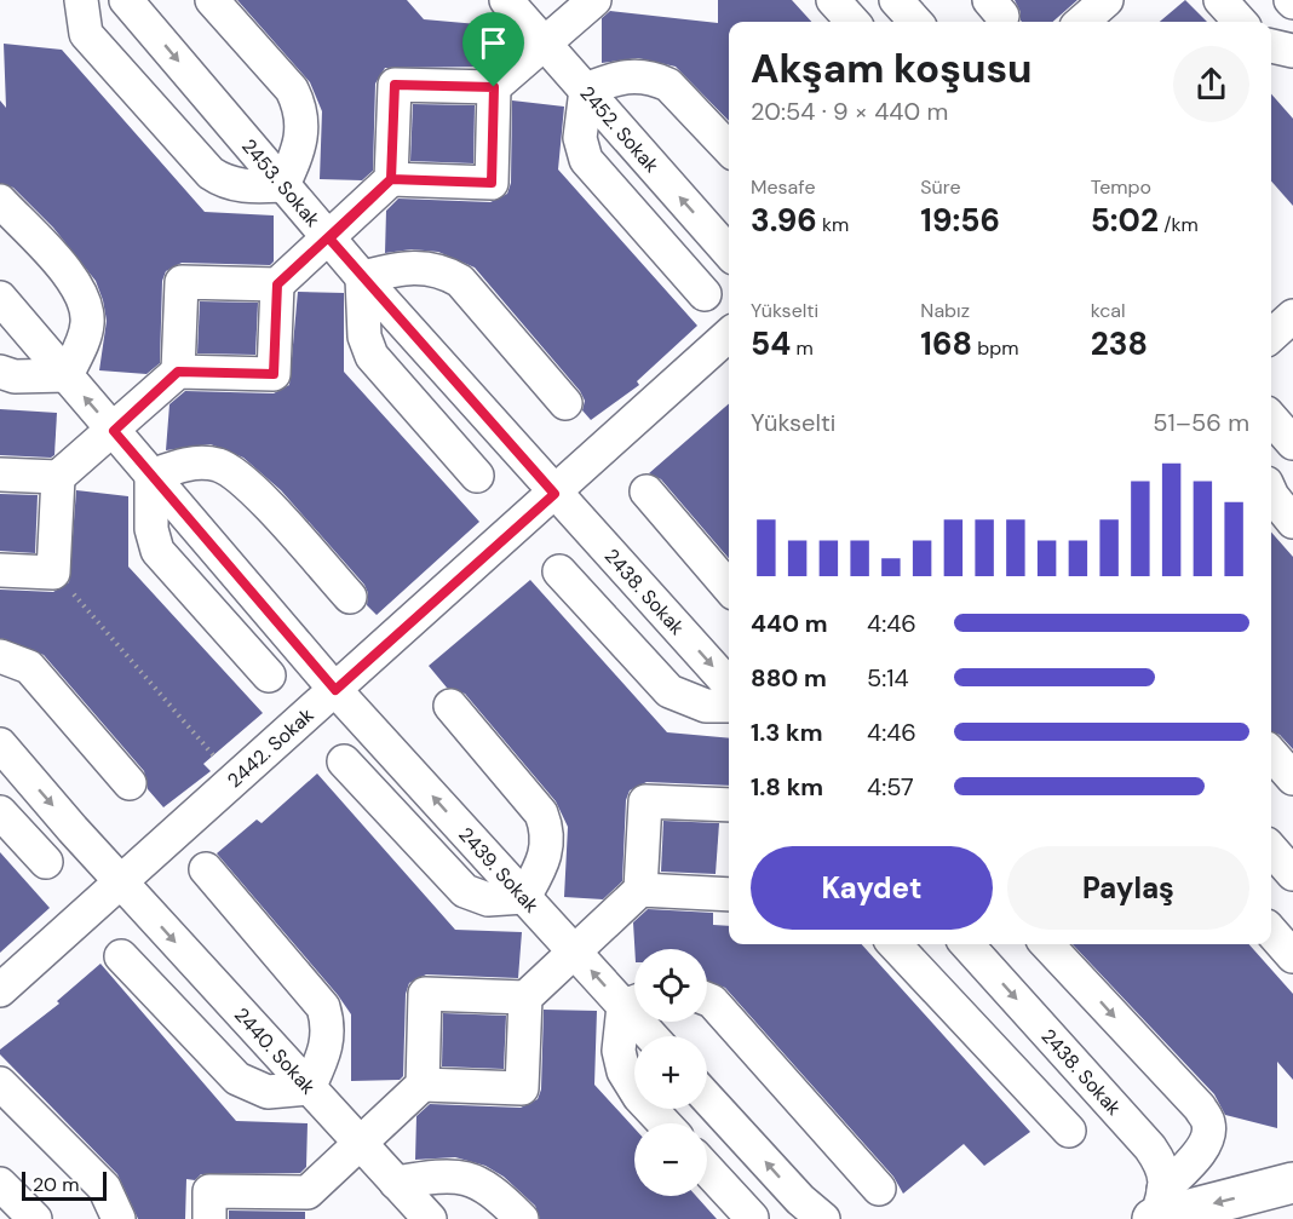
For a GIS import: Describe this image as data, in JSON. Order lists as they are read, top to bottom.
{
  "streets": {
    "street": [
      "2452. Sokak",
      "2453. Sokak",
      "2438. Sokak",
      "2442. Sokak",
      "2439. Sokak",
      "2440. Sokak"
    ]
  },
  "crossings": [
    ["2453. Sokak", "2438. Sokak"],
    ["2453. Sokak", "2442. Sokak"],
    ["2438. Sokak", "2442. Sokak"],
    ["2442. Sokak", "2439. Sokak"],
    ["2442. Sokak", "2440. Sokak"]
  ],
  "scale_bar": "20 m",
  "page": {
    "heading": ["Akşam koşusu", "20:54 · 9 × 440 m"],
    "stats": [
      ["Mesafe", "3.96 km"],
      ["Süre", "19:56"],
      ["Tempo", "5:02 /km"],
      ["Yükselti", "54 m"],
      ["Nabız", "168 bpm"],
      ["kcal", "238"]
    ],
    "chart": ["Yükselti", "51–56 m"],
    "list": [
      {
        "name": "440 m",
        "note": "4:46"
      },
      {
        "name": "880 m",
        "note": "5:14"
      },
      {
        "name": "1.3 km",
        "note": "4:46"
      },
      {
        "name": "1.8 km",
        "note": "4:57"
      }
    ],
    "buttons": ["Kaydet", "Paylaş"],
    "map_buttons": ["+", "−"],
    "scale": "20 m"
  }
}
